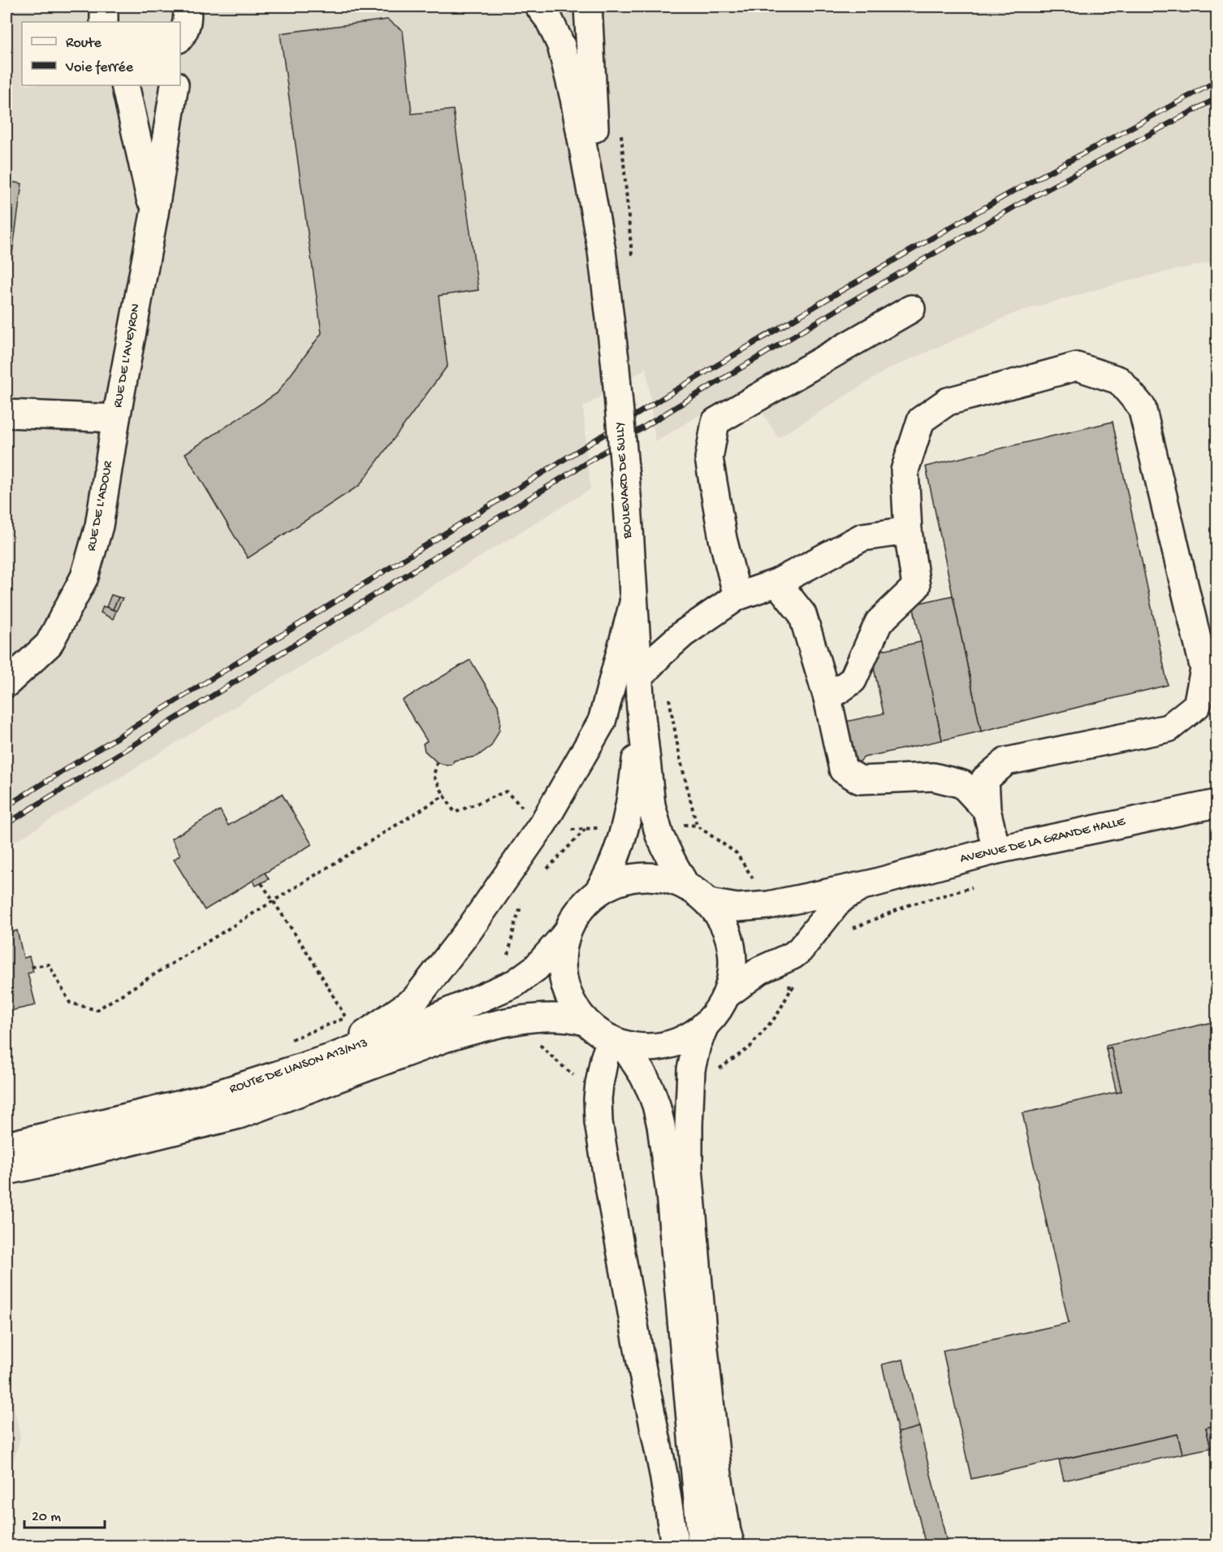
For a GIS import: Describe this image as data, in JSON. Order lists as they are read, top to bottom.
{
  "streets": {
    "main road": [
      "RUE DE L'AVEYRON",
      "BOULEVARD DE SULLY",
      "RUE DE L'ADOUR",
      "AVENUE DE LA GRANDE HALLE",
      "ROUTE DE LIAISON A13/N13"
    ]
  },
  "crossings": [
    ["RUE DE L'AVEYRON", "RUE DE L'ADOUR"]
  ],
  "legend": ["Route", "Voie ferrée"],
  "scale_bar": "20 m"
}
